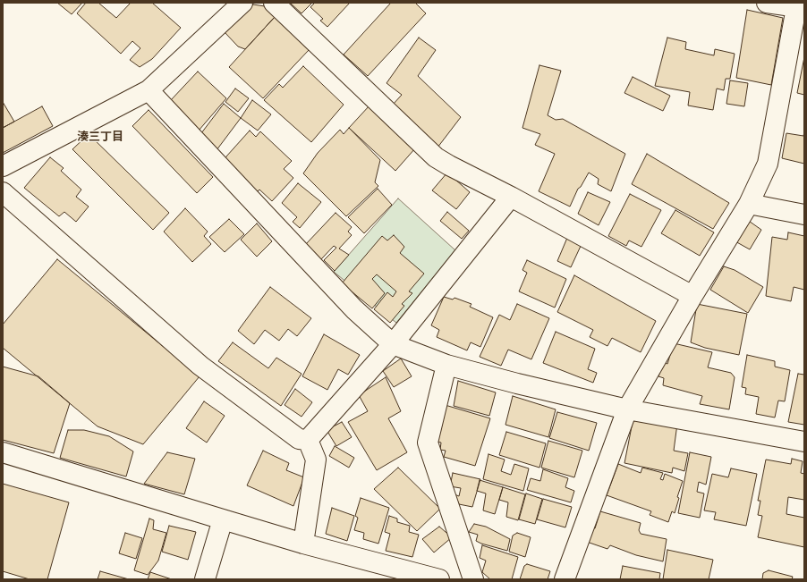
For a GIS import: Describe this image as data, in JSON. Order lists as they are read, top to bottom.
{
  "districts": ["湊三丁目"]
}
